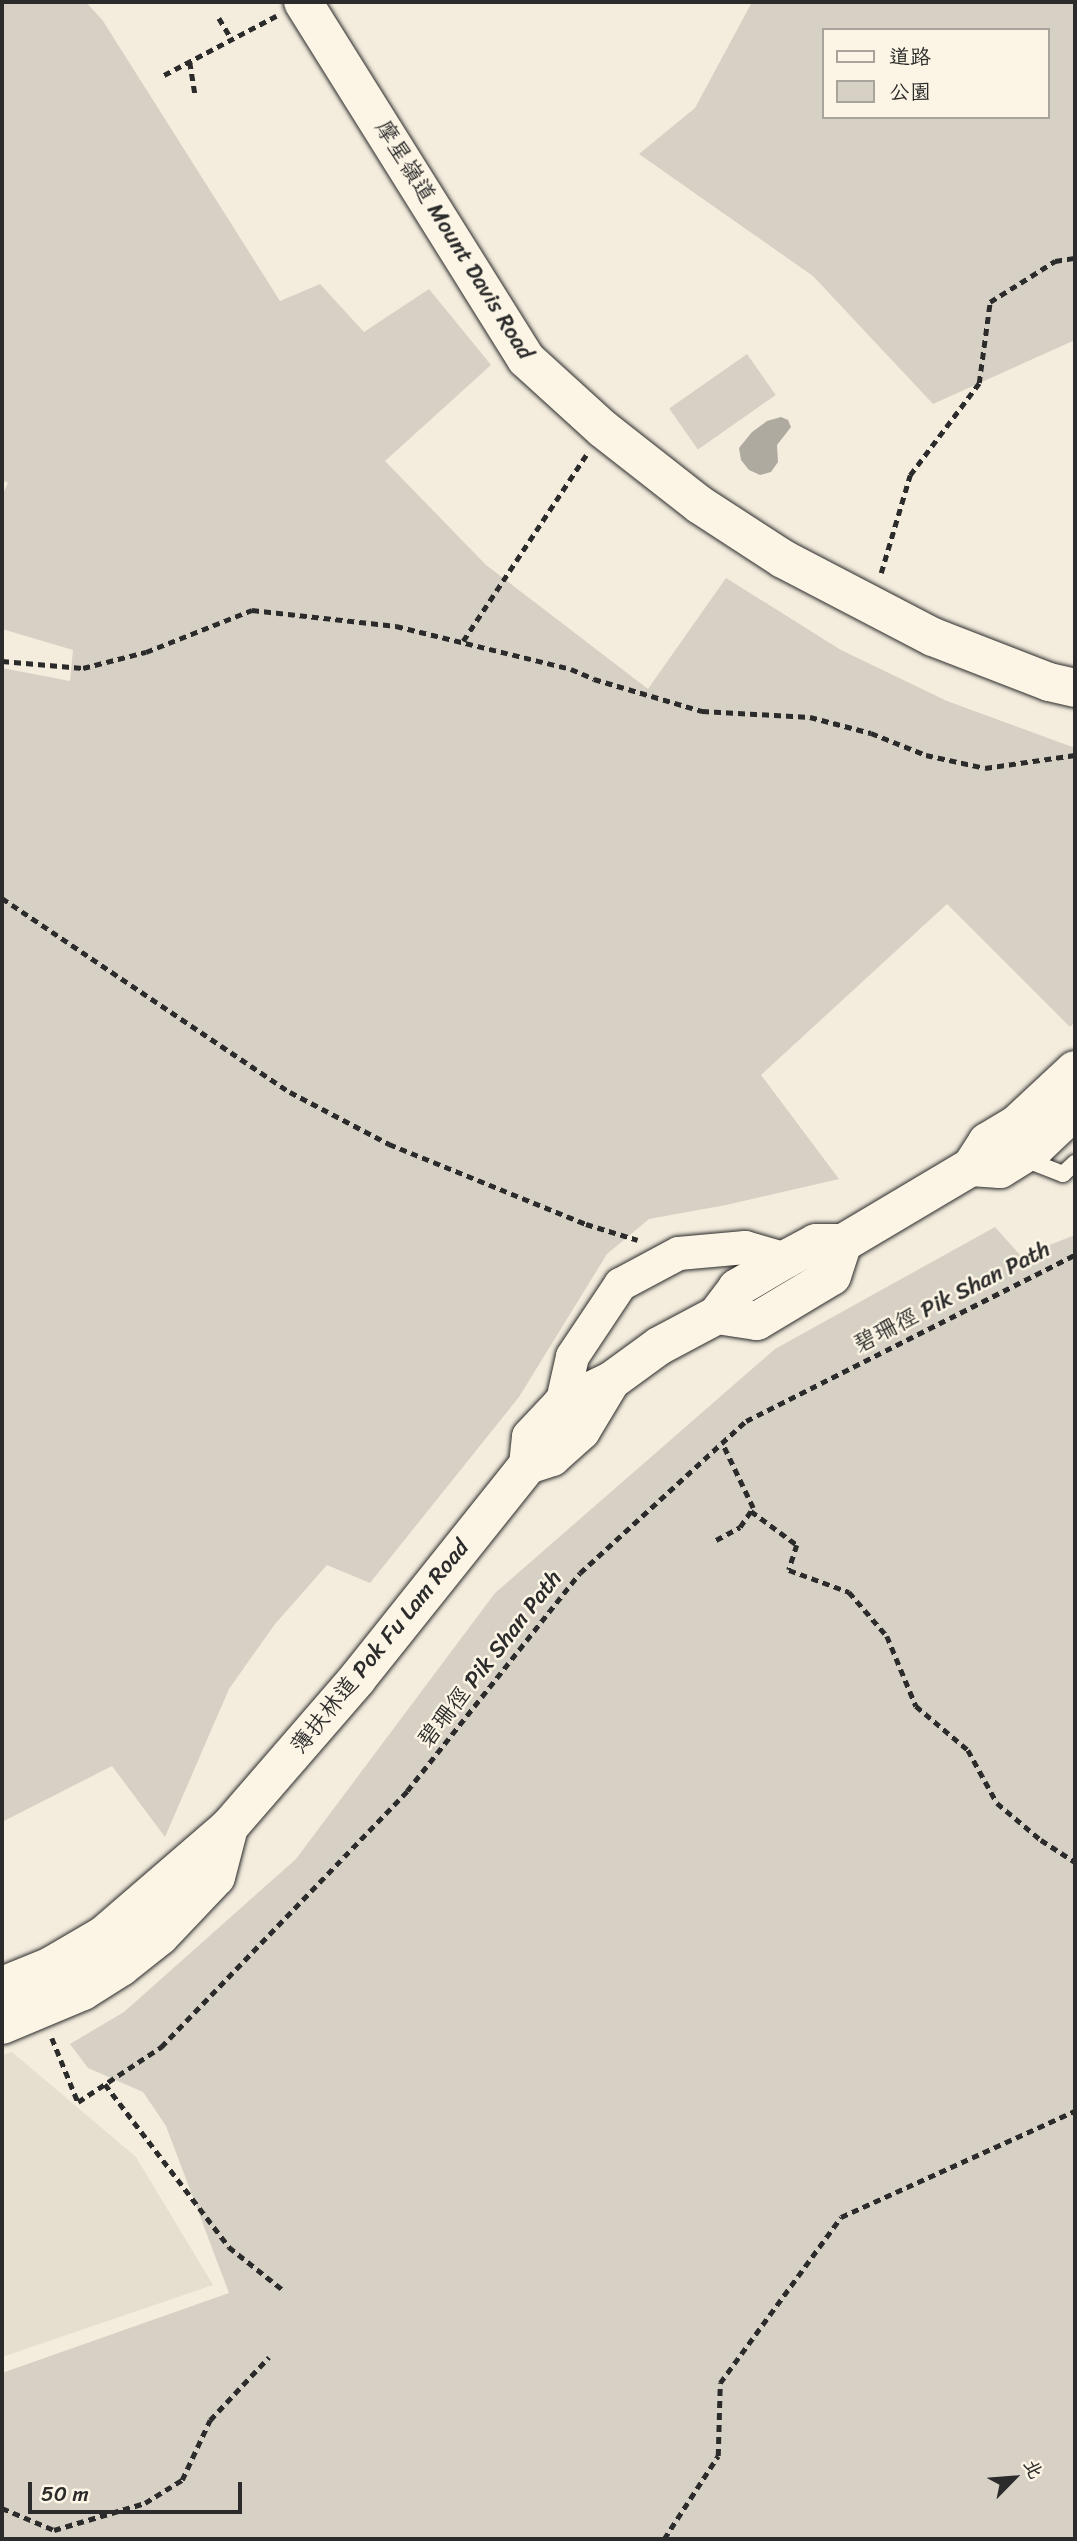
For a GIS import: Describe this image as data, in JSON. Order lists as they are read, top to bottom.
{
  "streets": {
    "main road": ["摩星嶺道 Mount Davis Road", "薄扶林道 Pok Fu Lam Road"],
    "path": ["碧珊徑 Pik Shan Path"]
  },
  "legend": ["道路", "公園"],
  "scale_bar": "50 m",
  "north": "top right"
}
